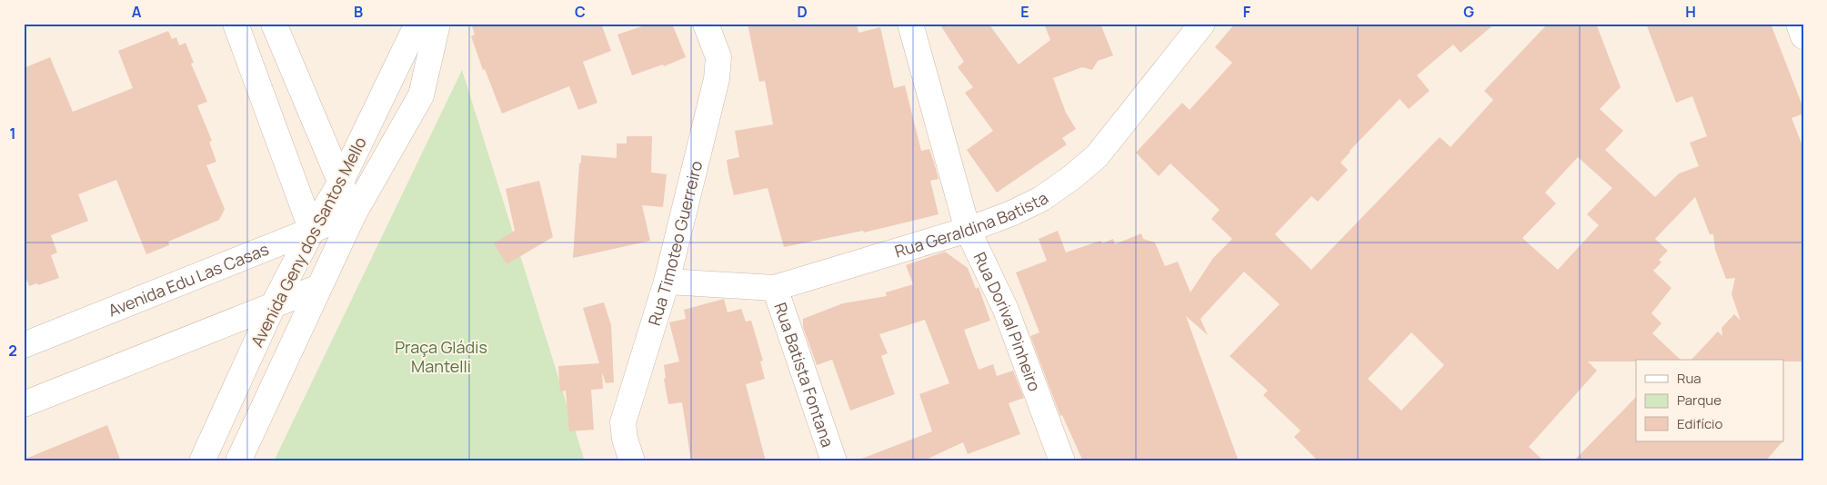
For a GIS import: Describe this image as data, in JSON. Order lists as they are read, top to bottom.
{
  "streets": {
    "street": [
      "Rua Geraldina Batista",
      "Avenida Geny dos Santos Mello",
      "Rua Timoteo Guerreiro",
      "Avenida Edu Las Casas",
      "Rua Dorival Pinheiro",
      "Rua Batista Fontana"
    ]
  },
  "crossings": [
    ["Rua Geraldina Batista", "Rua Timoteo Guerreiro"],
    ["Rua Geraldina Batista", "Rua Dorival Pinheiro"],
    ["Rua Geraldina Batista", "Rua Batista Fontana"],
    ["Avenida Geny dos Santos Mello", "Avenida Edu Las Casas"]
  ],
  "parks": ["Praça Gládis Mantelli"],
  "legend": ["Rua", "Parque", "Edifício"],
  "grid": {
    "columns": [
      "A",
      "B",
      "C",
      "D",
      "E",
      "F",
      "G",
      "H"
    ],
    "rows": ["1", "2"]
  }
}
